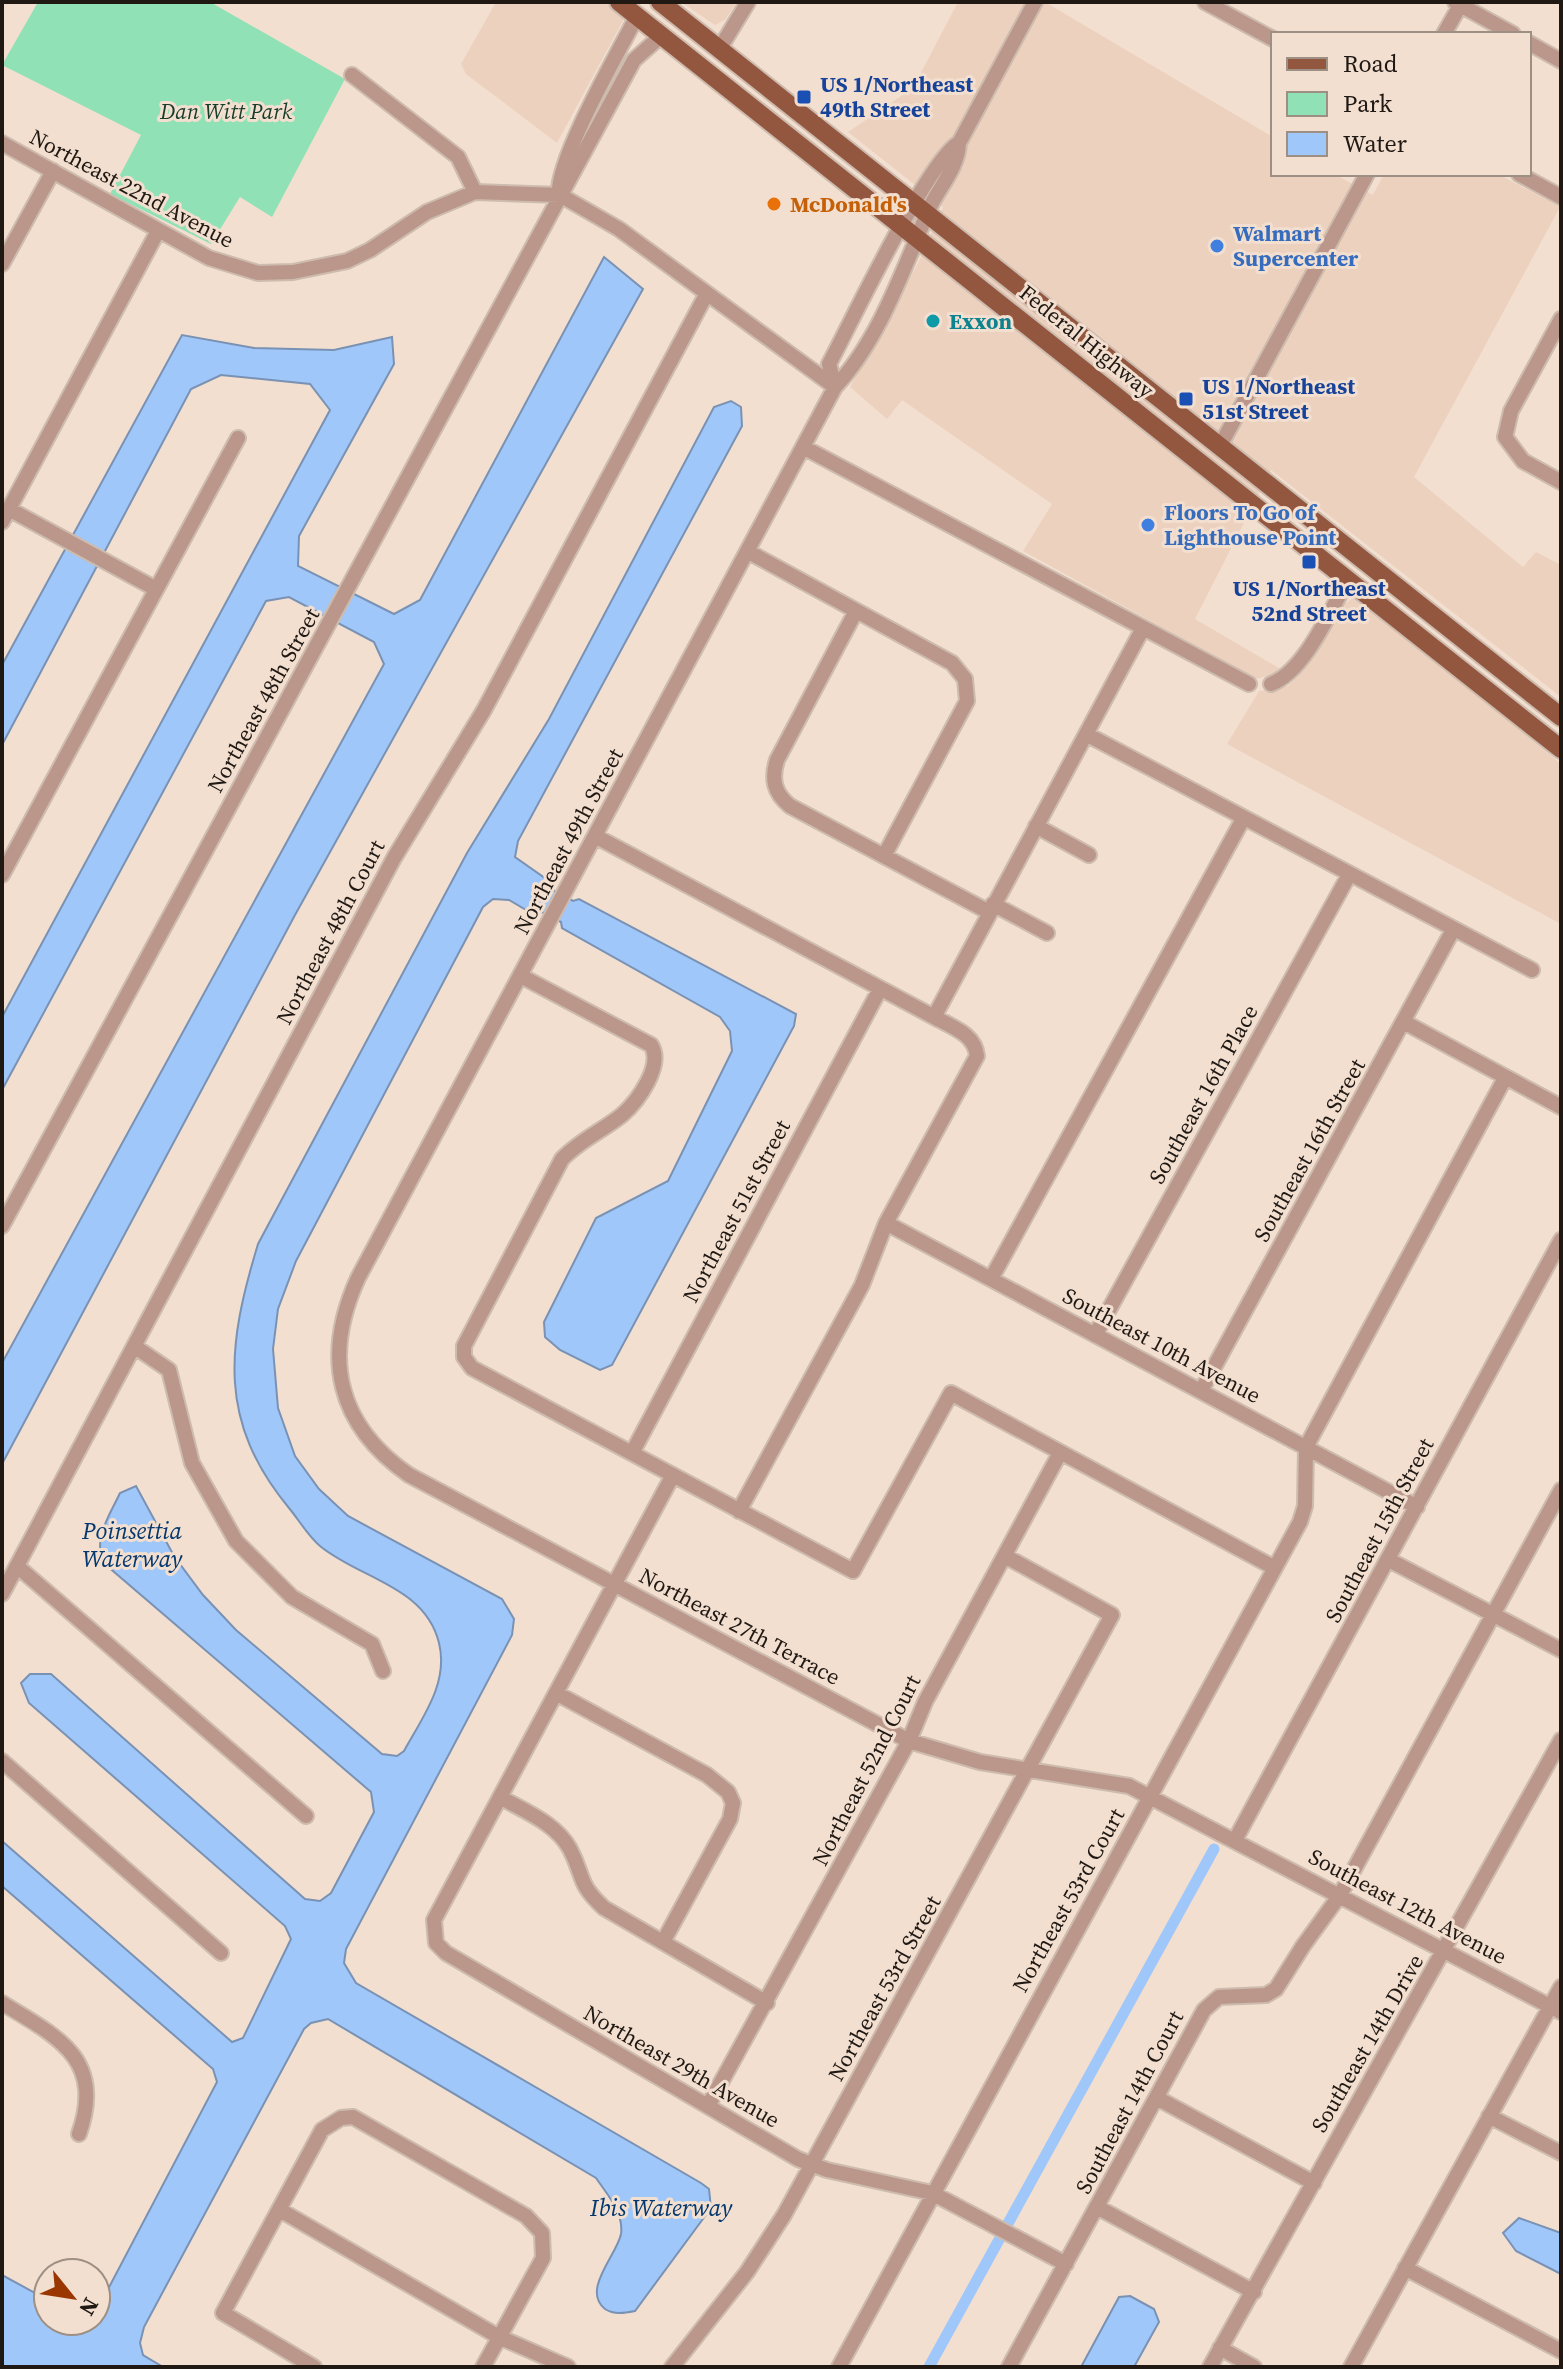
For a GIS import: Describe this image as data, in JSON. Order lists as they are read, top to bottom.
{
  "streets": {
    "main road": ["Federal Highway"],
    "street": [
      "Northeast 22nd Avenue",
      "Northeast 48th Street",
      "Northeast 49th Street",
      "Northeast 48th Court",
      "Southeast 16th Place",
      "Southeast 16th Street",
      "Northeast 51st Street",
      "Southeast 10th Avenue",
      "Southeast 15th Street",
      "Northeast 27th Terrace",
      "Northeast 52nd Court",
      "Northeast 53rd Court",
      "Southeast 12th Avenue",
      "Northeast 53rd Street",
      "Southeast 14th Drive",
      "Northeast 29th Avenue",
      "Southeast 14th Court"
    ]
  },
  "crossings": [
    ["Northeast 22nd Avenue", "Northeast 48th Street"],
    ["Federal Highway", "Northeast 48th Street"],
    ["Federal Highway", "Northeast 49th Street"],
    ["Northeast 49th Street", "Northeast 27th Terrace"],
    ["Southeast 16th Place", "Southeast 10th Avenue"],
    ["Southeast 16th Street", "Southeast 10th Avenue"],
    ["Southeast 10th Avenue", "Southeast 15th Street"],
    ["Southeast 10th Avenue", "Northeast 53rd Court"],
    ["Southeast 15th Street", "Northeast 27th Terrace"],
    ["Southeast 15th Street", "Southeast 12th Avenue"],
    ["Northeast 27th Terrace", "Northeast 52nd Court"],
    ["Northeast 27th Terrace", "Northeast 53rd Court"],
    ["Northeast 27th Terrace", "Southeast 12th Avenue"],
    ["Northeast 27th Terrace", "Northeast 53rd Street"],
    ["Northeast 52nd Court", "Northeast 53rd Street"],
    ["Northeast 52nd Court", "Northeast 29th Avenue"],
    ["Northeast 53rd Court", "Northeast 29th Avenue"],
    ["Southeast 12th Avenue", "Southeast 14th Drive"],
    ["Southeast 12th Avenue", "Southeast 14th Court"],
    ["Northeast 53rd Street", "Northeast 29th Avenue"],
    ["Northeast 29th Avenue", "Southeast 14th Court"]
  ],
  "water": ["Poinsettia Waterway", "Ibis Waterway"],
  "parks": ["Dan Witt Park"],
  "places": {
    "transit": ["US 1/Northeast 49th Street", "US 1/Northeast 51st Street", "US 1/Northeast 52nd Street"],
    "other": [
      "McDonald's",
      "Walmart Supercenter",
      "Exxon",
      "Floors To Go of Lighthouse Point"
    ]
  },
  "legend": ["Road", "Park", "Water"],
  "north": "bottom right"
}
